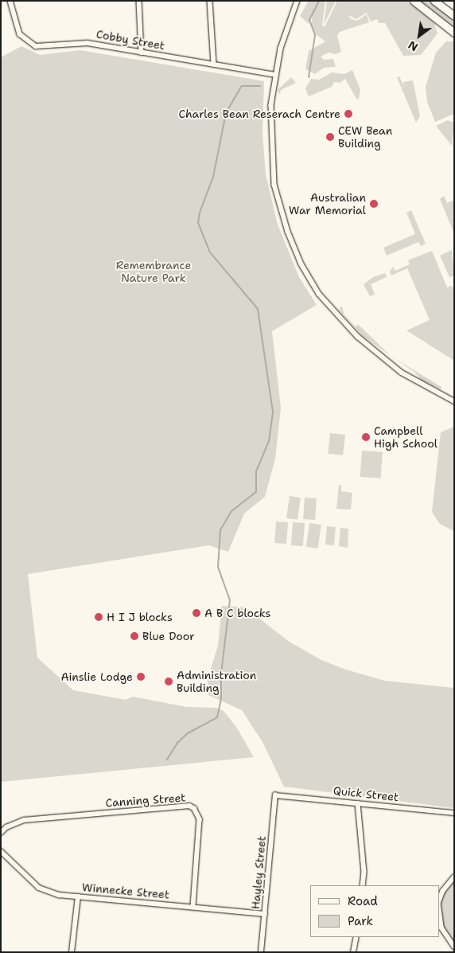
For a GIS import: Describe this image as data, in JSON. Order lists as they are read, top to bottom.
{
  "streets": {
    "street": [
      "Cobby Street",
      "Quick Street",
      "Canning Street",
      "Hayley Street",
      "Winnecke Street"
    ]
  },
  "crossings": [
    ["Quick Street", "Hayley Street"],
    ["Canning Street", "Winnecke Street"],
    ["Hayley Street", "Winnecke Street"]
  ],
  "parks": ["Remembrance Nature Park"],
  "places": [
    "Charles Bean Reserach Centre",
    "CEW Bean Building",
    "Australian War Memorial",
    "Campbell High School",
    "A B C blocks",
    "H I J blocks",
    "Blue Door",
    "Ainslie Lodge",
    "Administration Building"
  ],
  "legend": ["Road", "Park"],
  "north": "bottom left"
}
